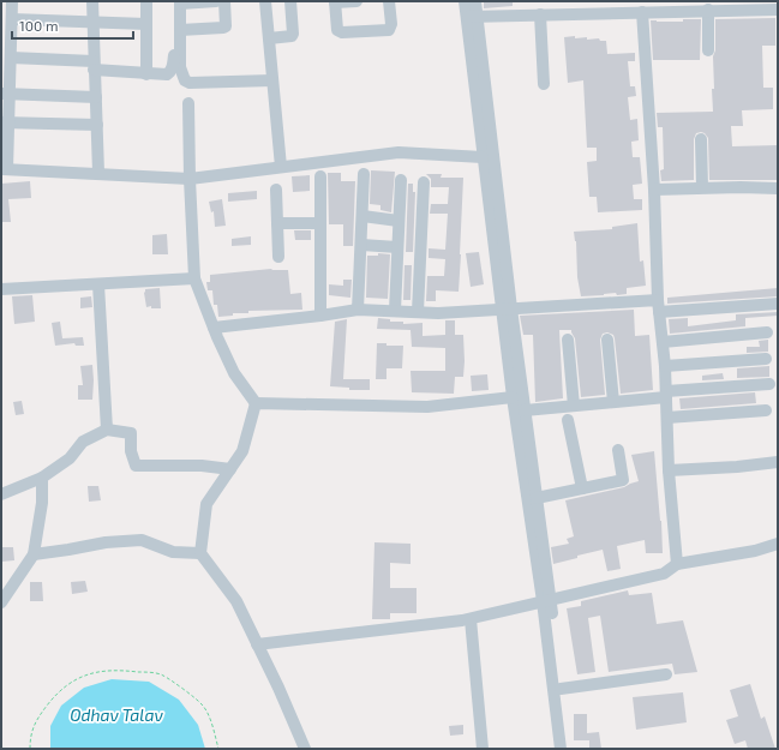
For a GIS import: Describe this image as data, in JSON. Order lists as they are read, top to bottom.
{
  "water": ["Odhav Talav"],
  "scale_bar": "100 m"
}
